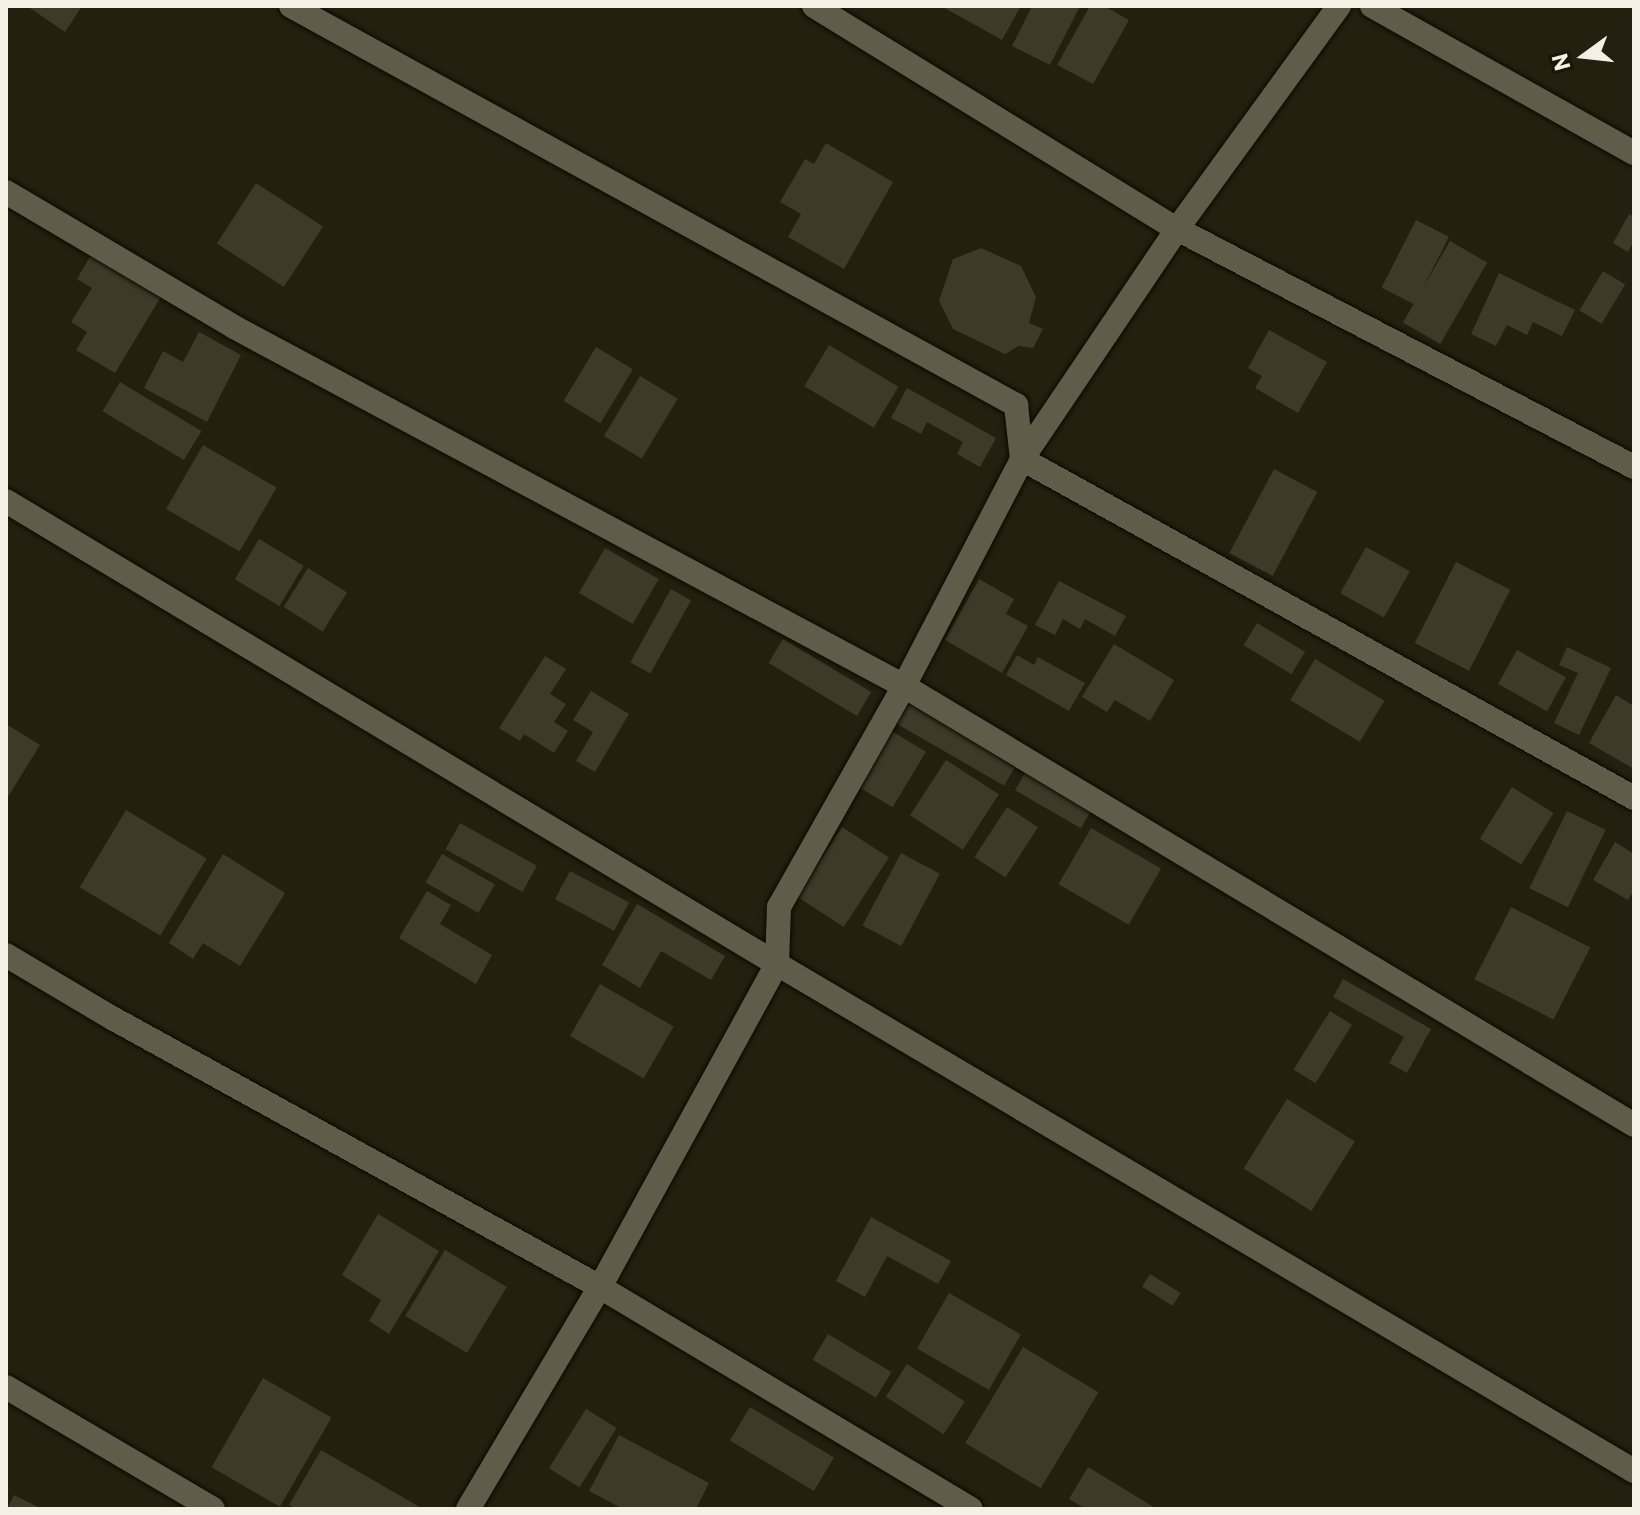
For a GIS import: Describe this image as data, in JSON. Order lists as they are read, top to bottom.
{
  "north": "left"
}
